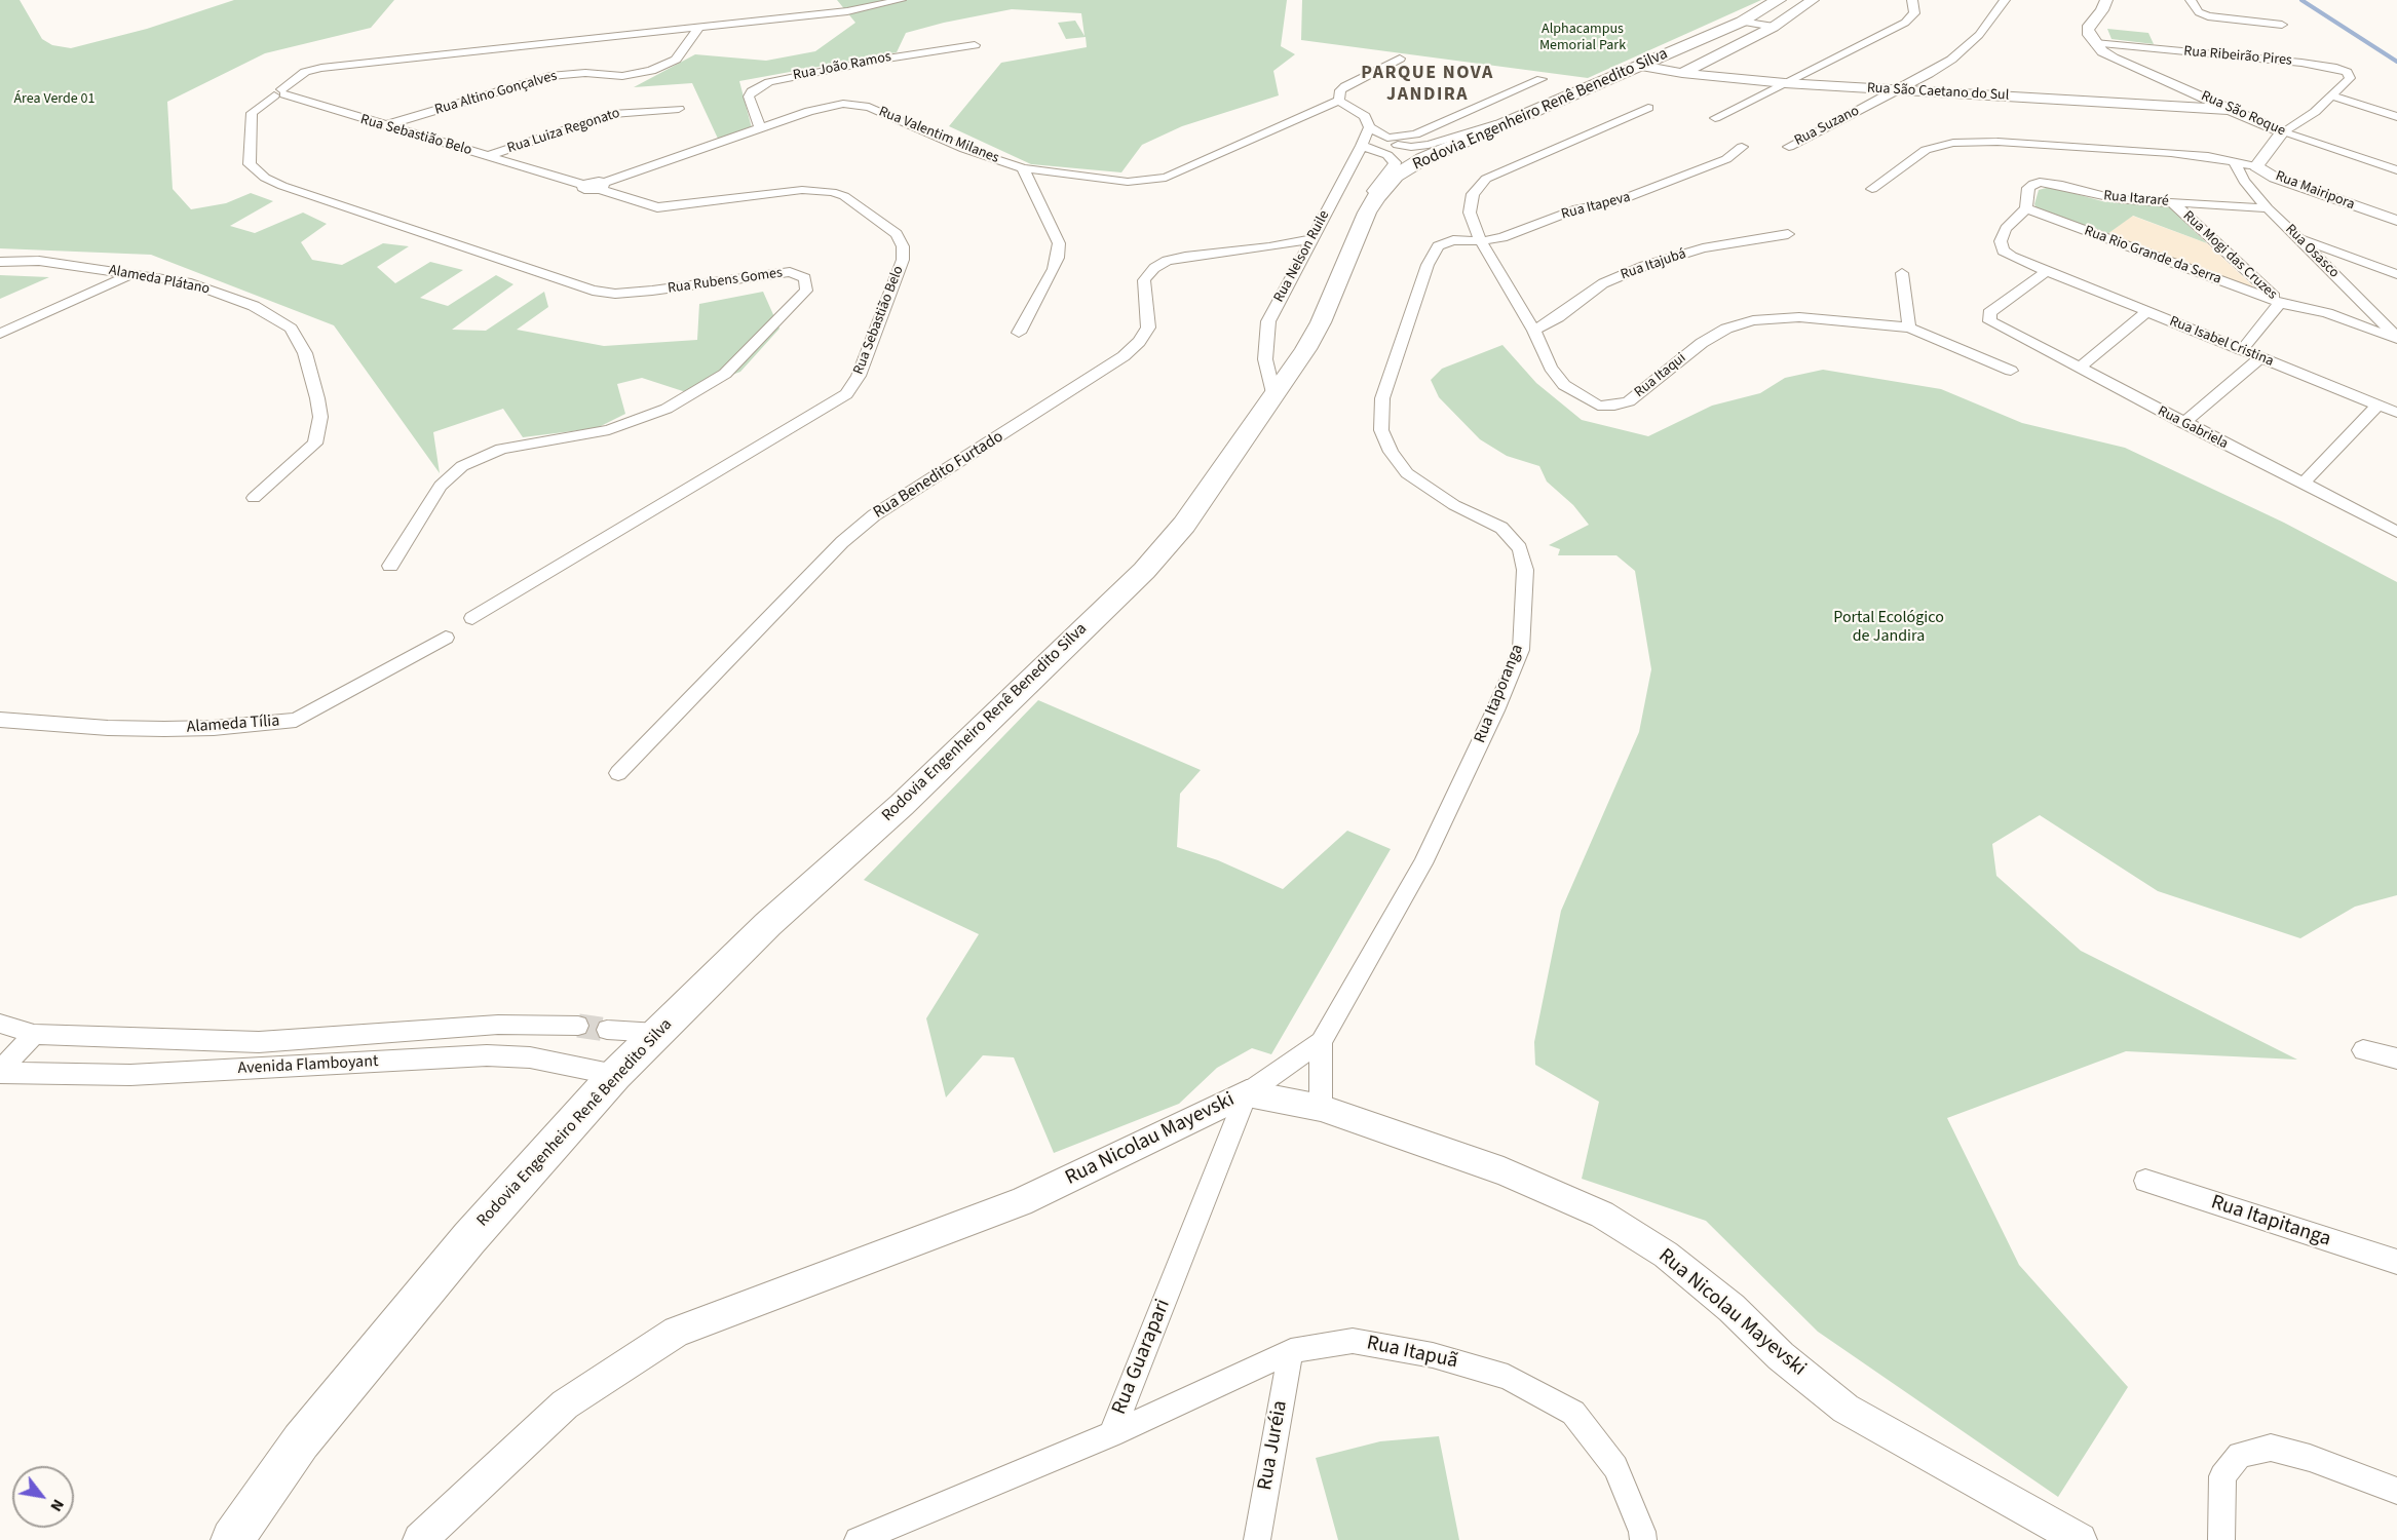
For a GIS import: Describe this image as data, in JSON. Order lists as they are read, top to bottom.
{
  "streets": {
    "main road": ["Rodovia Engenheiro Renê Benedito Silva"],
    "street": [
      "Rua Ribeirão Pires",
      "Rua João Ramos",
      "Rua São Caetano do Sul",
      "Rua Altino Gonçalves",
      "Rua São Roque",
      "Rua Suzano",
      "Rua Luiza Regonato",
      "Rua Sebastião Belo",
      "Rua Valentim Milanes",
      "Rua Mairipora",
      "Rua Itararé",
      "Rua Itapeva",
      "Rua Osasco",
      "Rua Rio Grande da Serra",
      "Rua Mogi das Cruzes",
      "Rua Nelson Ruile",
      "Rua Itajubá",
      "Alameda Plátano",
      "Rua Rubens Gomes",
      "Rua Isabel Cristina",
      "Rua Itaqui",
      "Rua Gabriela",
      "Rua Benedito Furtado",
      "Rua Itaporanga",
      "Alameda Tília",
      "Avenida Flamboyant",
      "Rua Nicolau Mayevski",
      "Rua Itapitanga",
      "Rua Itapuã",
      "Rua Guarapari",
      "Rua Juréia"
    ]
  },
  "crossings": [
    ["Rua Ribeirão Pires", "Rua São Roque"],
    ["Rua João Ramos", "Rua Valentim Milanes"],
    ["Rua São Caetano do Sul", "Rodovia Engenheiro Renê Benedito Silva"],
    ["Rua São Caetano do Sul", "Rua São Roque"],
    ["Rua São Caetano do Sul", "Rua Suzano"],
    ["Rua Altino Gonçalves", "Rua Sebastião Belo"],
    ["Rua Altino Gonçalves", "Rua Rubens Gomes"],
    ["Rodovia Engenheiro Renê Benedito Silva", "Rua Nelson Ruile"],
    ["Rodovia Engenheiro Renê Benedito Silva", "Avenida Flamboyant"],
    ["Rua Luiza Regonato", "Rua Sebastião Belo"],
    ["Rua Sebastião Belo", "Rua Valentim Milanes"],
    ["Rua Sebastião Belo", "Rua Rubens Gomes"],
    ["Rua Mairipora", "Rua Osasco"],
    ["Rua Itararé", "Rua Osasco"],
    ["Rua Itararé", "Rua Rio Grande da Serra"],
    ["Rua Itararé", "Rua Mogi das Cruzes"],
    ["Rua Itararé", "Rua Isabel Cristina"],
    ["Rua Itapeva", "Rua Itaqui"],
    ["Rua Itapeva", "Rua Itaporanga"],
    ["Rua Osasco", "Rua Rio Grande da Serra"],
    ["Rua Osasco", "Rua Mogi das Cruzes"],
    ["Rua Rio Grande da Serra", "Rua Mogi das Cruzes"],
    ["Rua Rio Grande da Serra", "Rua Isabel Cristina"],
    ["Rua Nelson Ruile", "Rua Benedito Furtado"],
    ["Rua Itajubá", "Rua Itaqui"],
    ["Rua Isabel Cristina", "Rua Gabriela"],
    ["Rua Itaqui", "Rua Itaporanga"],
    ["Rua Itaporanga", "Rua Nicolau Mayevski"],
    ["Rua Itaporanga", "Rua Guarapari"],
    ["Rua Nicolau Mayevski", "Rua Guarapari"],
    ["Rua Itapuã", "Rua Guarapari"],
    ["Rua Itapuã", "Rua Juréia"]
  ],
  "districts": ["PARQUE NOVA JANDIRA"],
  "parks": ["Alphacampus Memorial Park", "Área Verde 01", "Portal Ecológico de Jandira"],
  "north": "bottom right"
}
